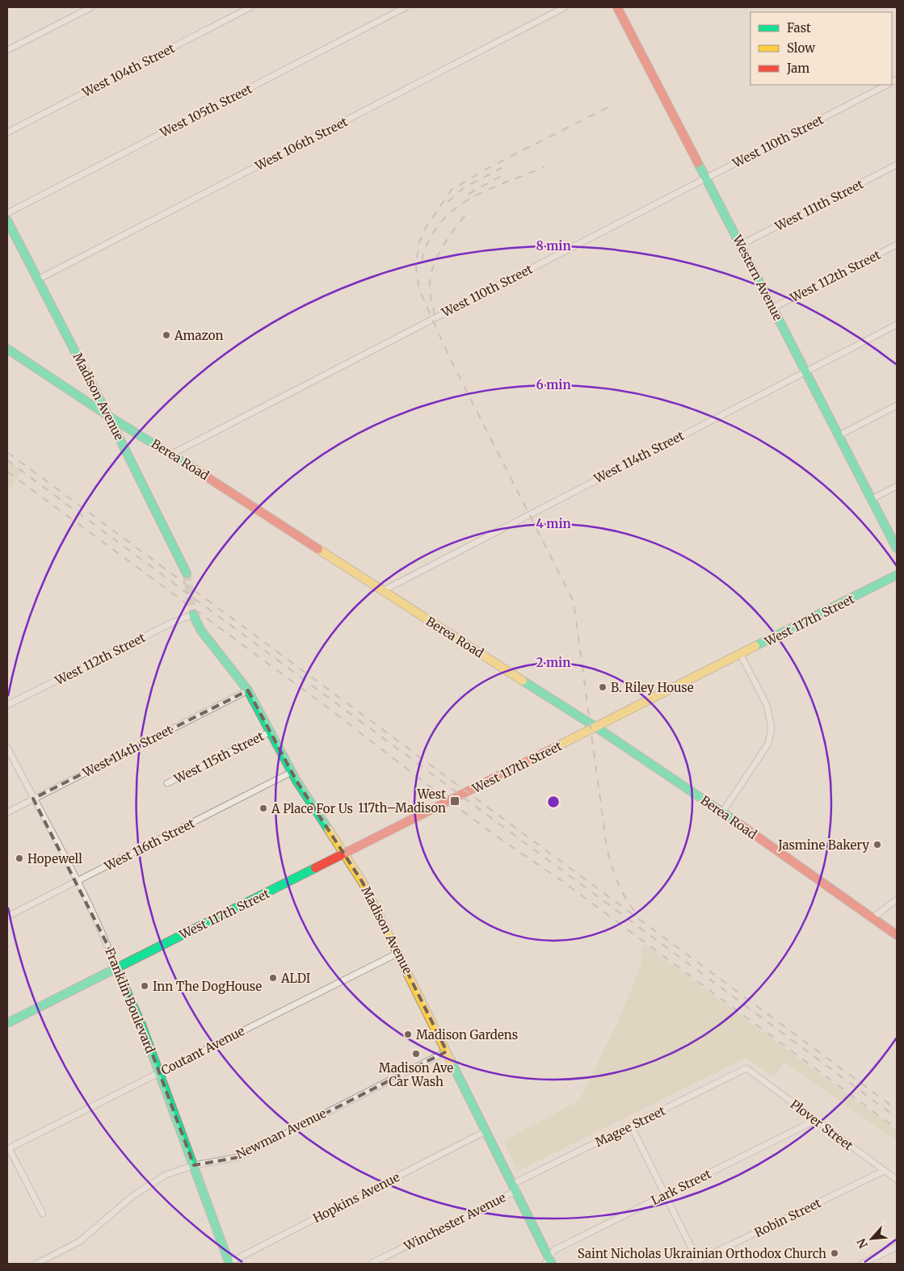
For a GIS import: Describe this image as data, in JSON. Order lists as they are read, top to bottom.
{
  "streets": {
    "main road": [
      "Western Avenue",
      "Madison Avenue",
      "Berea Road",
      "West 117th Street",
      "Franklin Boulevard"
    ],
    "street": [
      "West 104th Street",
      "West 105th Street",
      "West 110th Street",
      "West 106th Street",
      "West 111th Street",
      "West 112th Street",
      "West 114th Street",
      "West 115th Street",
      "West 116th Street",
      "Coutant Avenue",
      "Plover Street",
      "Magee Street",
      "Newman Avenue",
      "Lark Street",
      "Hopkins Avenue",
      "Robin Street",
      "Winchester Avenue"
    ]
  },
  "crossings": [
    ["West 110th Street", "Western Avenue"],
    ["West 110th Street", "Berea Road"],
    ["West 106th Street", "Madison Avenue"],
    ["West 111th Street", "Western Avenue"],
    ["West 112th Street", "Western Avenue"],
    ["West 112th Street", "Madison Avenue"],
    ["Western Avenue", "West 114th Street"],
    ["Madison Avenue", "West 114th Street"],
    ["Madison Avenue", "Berea Road"],
    ["Madison Avenue", "West 117th Street"],
    ["Madison Avenue", "West 115th Street"],
    ["Madison Avenue", "West 116th Street"],
    ["Madison Avenue", "Coutant Avenue"],
    ["Madison Avenue", "Magee Street"],
    ["Madison Avenue", "Newman Avenue"],
    ["Madison Avenue", "Lark Street"],
    ["Madison Avenue", "Hopkins Avenue"],
    ["Madison Avenue", "Winchester Avenue"],
    ["West 114th Street", "Berea Road"],
    ["West 114th Street", "Franklin Boulevard"],
    ["Berea Road", "West 117th Street"],
    ["West 117th Street", "Franklin Boulevard"],
    ["West 116th Street", "Franklin Boulevard"],
    ["Franklin Boulevard", "Coutant Avenue"],
    ["Franklin Boulevard", "Newman Avenue"],
    ["Franklin Boulevard", "Hopkins Avenue"],
    ["Plover Street", "Magee Street"],
    ["Plover Street", "Lark Street"],
    ["Plover Street", "Robin Street"],
    ["Magee Street", "Winchester Avenue"]
  ],
  "places": {
    "other": [
      "Amazon",
      "B. Riley House",
      "A Place For Us",
      "Jasmine Bakery",
      "Hopewell",
      "ALDI",
      "Inn The DogHouse",
      "Madison Gardens",
      "Madison Ave Car Wash",
      "Saint Nicholas Ukrainian Orthodox Church"
    ],
    "transit": ["West 117th–Madison"]
  },
  "legend": ["Fast", "Slow", "Jam"],
  "north": "bottom left",
  "rings": [
    "8 min",
    "6 min",
    "4 min",
    "2 min"
  ]
}
